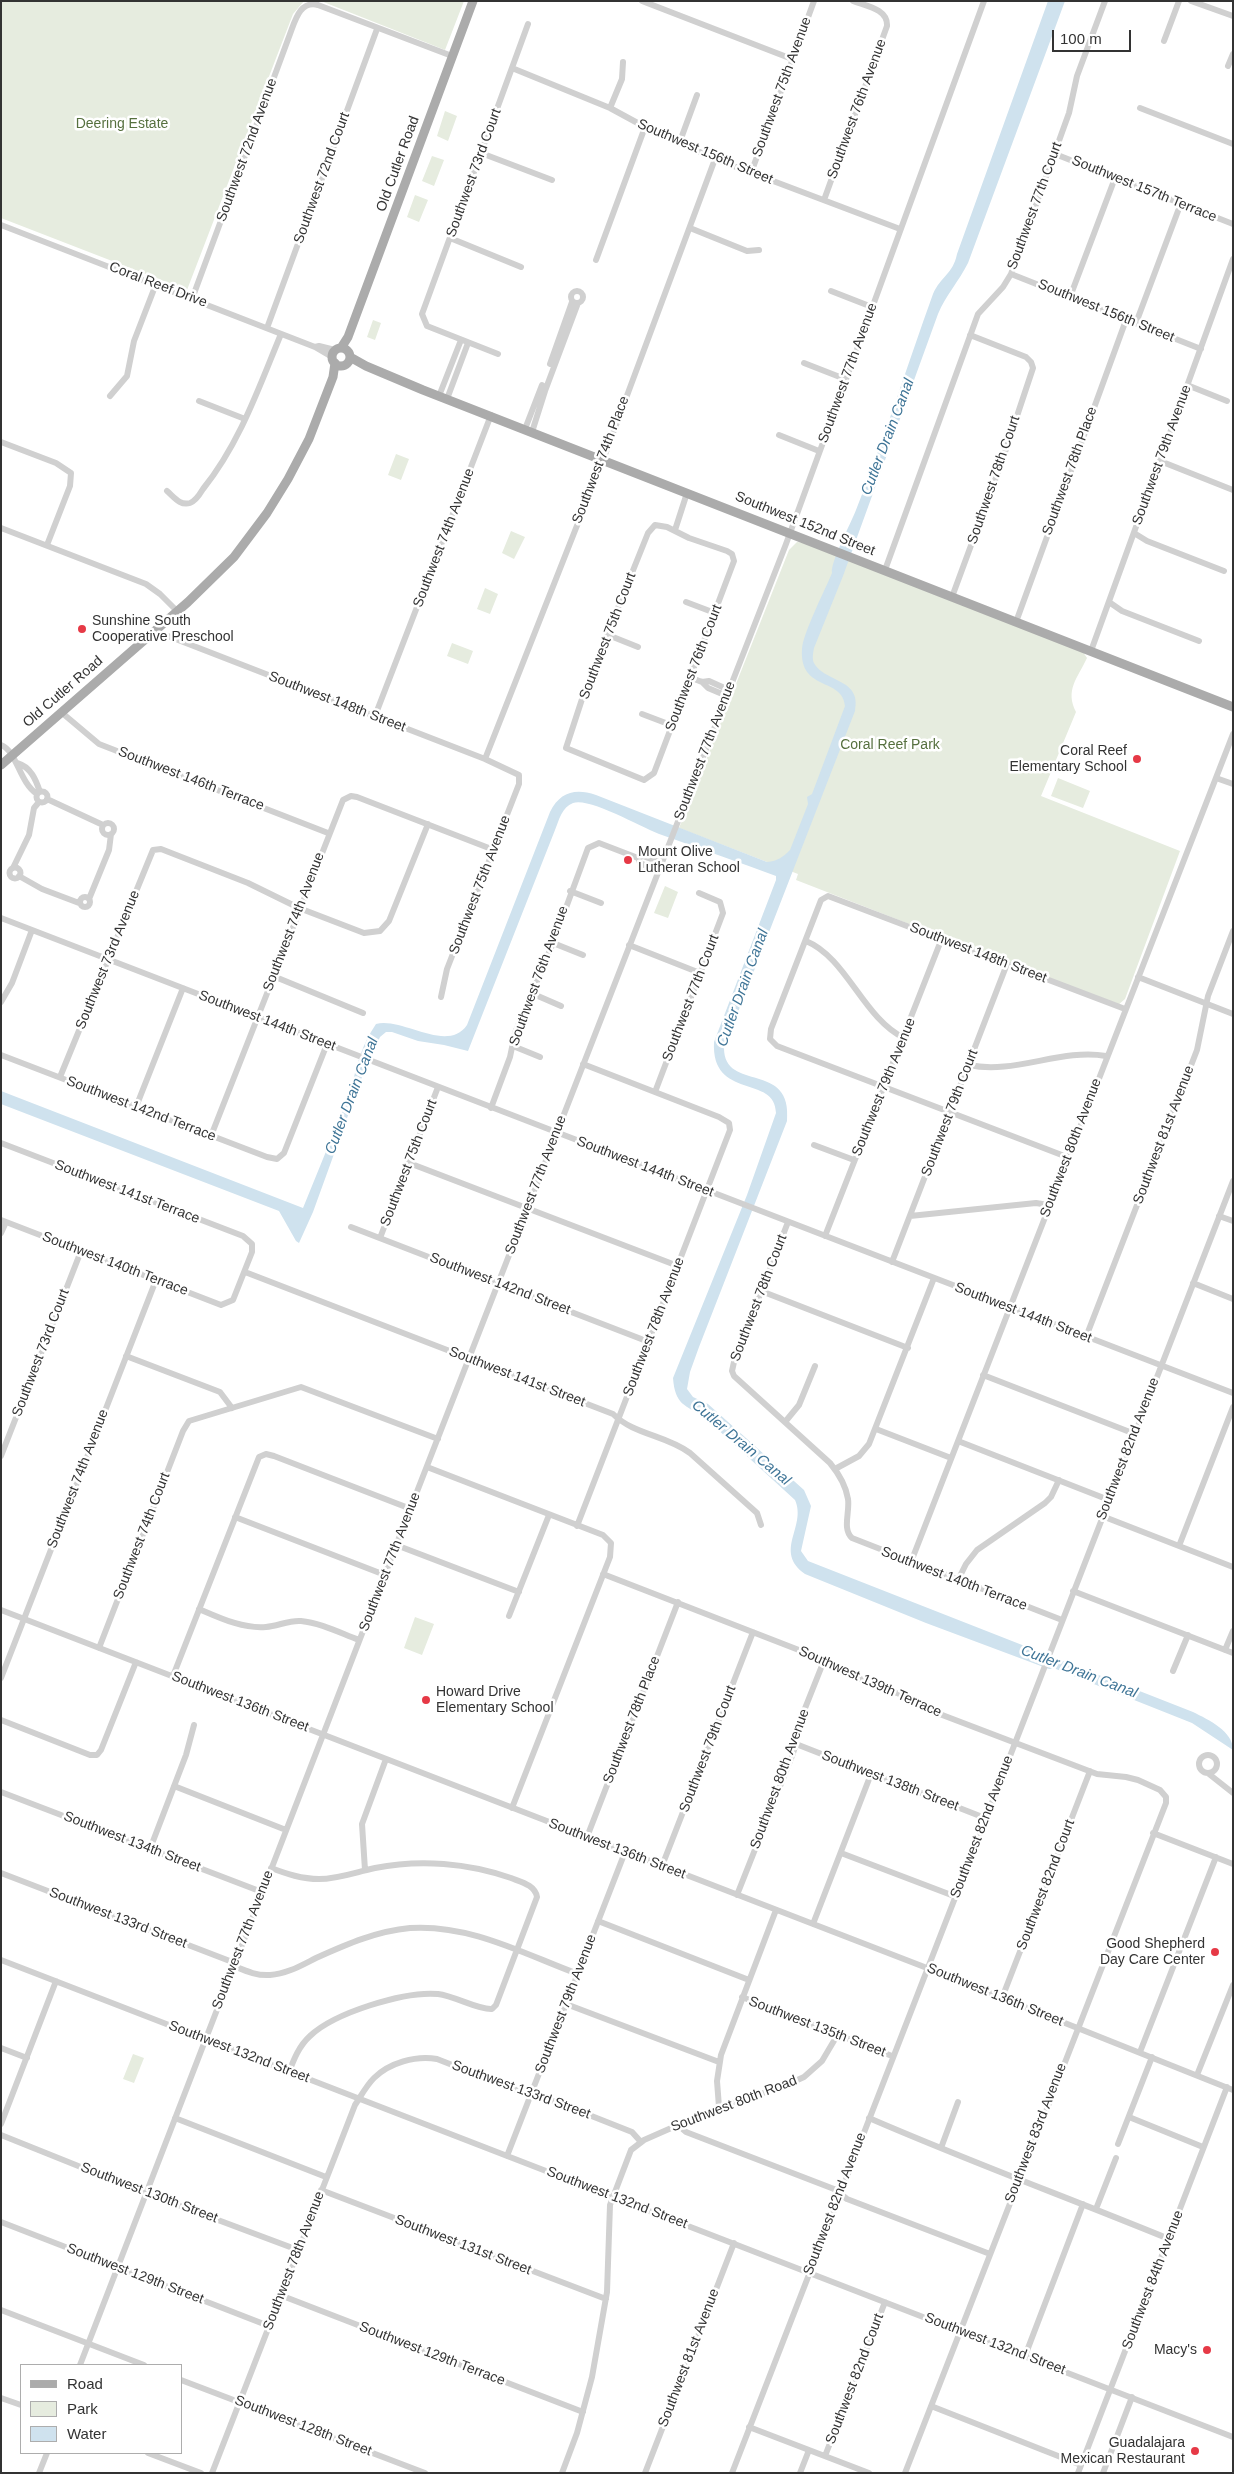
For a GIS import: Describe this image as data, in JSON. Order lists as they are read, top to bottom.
{
  "streets": {
    "main road": ["Old Cutler Road", "Southwest 152nd Street"],
    "street": [
      "Southwest 75th Avenue",
      "Southwest 76th Avenue",
      "Southwest 72nd Avenue",
      "Southwest 156th Street",
      "Southwest 73rd Court",
      "Southwest 72nd Court",
      "Southwest 157th Terrace",
      "Southwest 77th Court",
      "Coral Reef Drive",
      "Southwest 77th Avenue",
      "Southwest 79th Avenue",
      "Southwest 74th Place",
      "Southwest 78th Place",
      "Southwest 78th Court",
      "Southwest 74th Avenue",
      "Southwest 75th Court",
      "Southwest 76th Court",
      "Southwest 148th Street",
      "Southwest 146th Terrace",
      "Southwest 73rd Avenue",
      "Southwest 144th Street",
      "Southwest 142nd Terrace",
      "Southwest 79th Court",
      "Southwest 81st Avenue",
      "Southwest 80th Avenue",
      "Southwest 141st Terrace",
      "Southwest 140th Terrace",
      "Southwest 142nd Street",
      "Southwest 78th Avenue",
      "Southwest 141st Street",
      "Southwest 82nd Avenue",
      "Southwest 74th Court",
      "Southwest 139th Terrace",
      "Southwest 136th Street",
      "Southwest 138th Street",
      "Southwest 134th Street",
      "Southwest 82nd Court",
      "Southwest 133rd Street",
      "Southwest 135th Street",
      "Southwest 132nd Street",
      "Southwest 80th Road",
      "Southwest 83rd Avenue",
      "Southwest 130th Street",
      "Southwest 131st Street",
      "Southwest 129th Street",
      "Southwest 84th Avenue",
      "Southwest 129th Terrace",
      "Southwest 128th Street"
    ]
  },
  "crossings": [
    ["Southwest 75th Avenue", "Southwest 156th Street"],
    ["Southwest 75th Avenue", "Southwest 148th Street"],
    ["Southwest 76th Avenue", "Southwest 156th Street"],
    ["Southwest 76th Avenue", "Southwest 144th Street"],
    ["Southwest 72nd Avenue", "Southwest 72nd Court"],
    ["Southwest 72nd Avenue", "Coral Reef Drive"],
    ["Southwest 156th Street", "Southwest 73rd Court"],
    ["Southwest 156th Street", "Southwest 77th Court"],
    ["Southwest 156th Street", "Southwest 77th Avenue"],
    ["Southwest 156th Street", "Southwest 79th Avenue"],
    ["Southwest 156th Street", "Southwest 74th Place"],
    ["Southwest 156th Street", "Southwest 78th Place"],
    ["Old Cutler Road", "Coral Reef Drive"],
    ["Old Cutler Road", "Southwest 152nd Street"],
    ["Old Cutler Road", "Southwest 148th Street"],
    ["Old Cutler Road", "Southwest 146th Terrace"],
    ["Southwest 73rd Court", "Southwest 140th Terrace"],
    ["Southwest 72nd Court", "Coral Reef Drive"],
    ["Southwest 157th Terrace", "Southwest 77th Court"],
    ["Southwest 77th Court", "Southwest 78th Court"],
    ["Southwest 77th Court", "Southwest 152nd Street"],
    ["Southwest 77th Court", "Southwest 78th Avenue"],
    ["Coral Reef Drive", "Southwest 152nd Street"],
    ["Southwest 77th Avenue", "Southwest 152nd Street"],
    ["Southwest 77th Avenue", "Southwest 144th Street"],
    ["Southwest 77th Avenue", "Southwest 142nd Street"],
    ["Southwest 77th Avenue", "Southwest 141st Street"],
    ["Southwest 77th Avenue", "Southwest 136th Street"],
    ["Southwest 77th Avenue", "Southwest 134th Street"],
    ["Southwest 77th Avenue", "Southwest 133rd Street"],
    ["Southwest 77th Avenue", "Southwest 132nd Street"],
    ["Southwest 77th Avenue", "Southwest 130th Street"],
    ["Southwest 77th Avenue", "Southwest 129th Street"],
    ["Southwest 79th Avenue", "Southwest 152nd Street"],
    ["Southwest 79th Avenue", "Southwest 148th Street"],
    ["Southwest 79th Avenue", "Southwest 144th Street"],
    ["Southwest 79th Avenue", "Southwest 136th Street"],
    ["Southwest 79th Avenue", "Southwest 133rd Street"],
    ["Southwest 79th Avenue", "Southwest 135th Street"],
    ["Southwest 79th Avenue", "Southwest 132nd Street"],
    ["Southwest 74th Place", "Southwest 152nd Street"],
    ["Southwest 74th Place", "Southwest 148th Street"],
    ["Southwest 78th Place", "Southwest 152nd Street"],
    ["Southwest 78th Place", "Southwest 139th Terrace"],
    ["Southwest 78th Place", "Southwest 136th Street"],
    ["Southwest 78th Court", "Southwest 152nd Street"],
    ["Southwest 78th Court", "Southwest 144th Street"],
    ["Southwest 152nd Street", "Southwest 74th Avenue"],
    ["Southwest 74th Avenue", "Southwest 148th Street"],
    ["Southwest 74th Avenue", "Southwest 146th Terrace"],
    ["Southwest 74th Avenue", "Southwest 73rd Avenue"],
    ["Southwest 74th Avenue", "Southwest 144th Street"],
    ["Southwest 74th Avenue", "Southwest 142nd Terrace"],
    ["Southwest 74th Avenue", "Southwest 140th Terrace"],
    ["Southwest 74th Avenue", "Southwest 136th Street"],
    ["Southwest 75th Court", "Southwest 76th Court"],
    ["Southwest 75th Court", "Southwest 144th Street"],
    ["Southwest 75th Court", "Southwest 142nd Street"],
    ["Southwest 148th Street", "Southwest 79th Court"],
    ["Southwest 148th Street", "Southwest 80th Avenue"],
    ["Southwest 73rd Avenue", "Southwest 144th Street"],
    ["Southwest 73rd Avenue", "Southwest 142nd Terrace"],
    ["Southwest 144th Street", "Southwest 142nd Terrace"],
    ["Southwest 144th Street", "Southwest 79th Court"],
    ["Southwest 144th Street", "Southwest 81st Avenue"],
    ["Southwest 144th Street", "Southwest 80th Avenue"],
    ["Southwest 144th Street", "Southwest 78th Avenue"],
    ["Southwest 144th Street", "Southwest 82nd Avenue"],
    ["Southwest 79th Court", "Southwest 139th Terrace"],
    ["Southwest 79th Court", "Southwest 136th Street"],
    ["Southwest 81st Avenue", "Southwest 132nd Street"],
    ["Southwest 80th Avenue", "Southwest 140th Terrace"],
    ["Southwest 80th Avenue", "Southwest 139th Terrace"],
    ["Southwest 80th Avenue", "Southwest 136th Street"],
    ["Southwest 80th Avenue", "Southwest 138th Street"],
    ["Southwest 141st Terrace", "Southwest 140th Terrace"],
    ["Southwest 141st Terrace", "Southwest 141st Street"],
    ["Southwest 140th Terrace", "Southwest 141st Street"],
    ["Southwest 140th Terrace", "Southwest 82nd Avenue"],
    ["Southwest 142nd Street", "Southwest 78th Avenue"],
    ["Southwest 78th Avenue", "Southwest 141st Street"],
    ["Southwest 78th Avenue", "Southwest 133rd Street"],
    ["Southwest 78th Avenue", "Southwest 132nd Street"],
    ["Southwest 78th Avenue", "Southwest 130th Street"],
    ["Southwest 78th Avenue", "Southwest 131st Street"],
    ["Southwest 78th Avenue", "Southwest 129th Street"],
    ["Southwest 78th Avenue", "Southwest 129th Terrace"],
    ["Southwest 78th Avenue", "Southwest 128th Street"],
    ["Southwest 82nd Avenue", "Southwest 139th Terrace"],
    ["Southwest 82nd Avenue", "Southwest 136th Street"],
    ["Southwest 82nd Avenue", "Southwest 138th Street"],
    ["Southwest 82nd Avenue", "Southwest 135th Street"],
    ["Southwest 82nd Avenue", "Southwest 132nd Street"],
    ["Southwest 74th Court", "Southwest 136th Street"],
    ["Southwest 139th Terrace", "Southwest 82nd Court"],
    ["Southwest 139th Terrace", "Southwest 83rd Avenue"],
    ["Southwest 136th Street", "Southwest 82nd Court"],
    ["Southwest 136th Street", "Southwest 83rd Avenue"],
    ["Southwest 136th Street", "Southwest 84th Avenue"],
    ["Southwest 82nd Court", "Southwest 132nd Street"],
    ["Southwest 133rd Street", "Southwest 80th Road"],
    ["Southwest 135th Street", "Southwest 80th Road"],
    ["Southwest 132nd Street", "Southwest 83rd Avenue"],
    ["Southwest 132nd Street", "Southwest 84th Avenue"]
  ],
  "water": ["Cutler Drain Canal"],
  "parks": ["Deering Estate", "Coral Reef Park"],
  "places": [
    "Sunshine South Cooperative Preschool",
    "Coral Reef Elementary School",
    "Mount Olive Lutheran School",
    "Howard Drive Elementary School",
    "Good Shepherd Day Care Center",
    "Macy's",
    "Guadalajara Mexican Restaurant"
  ],
  "legend": ["Road", "Park", "Water"],
  "scale_bar": "100 m"
}
